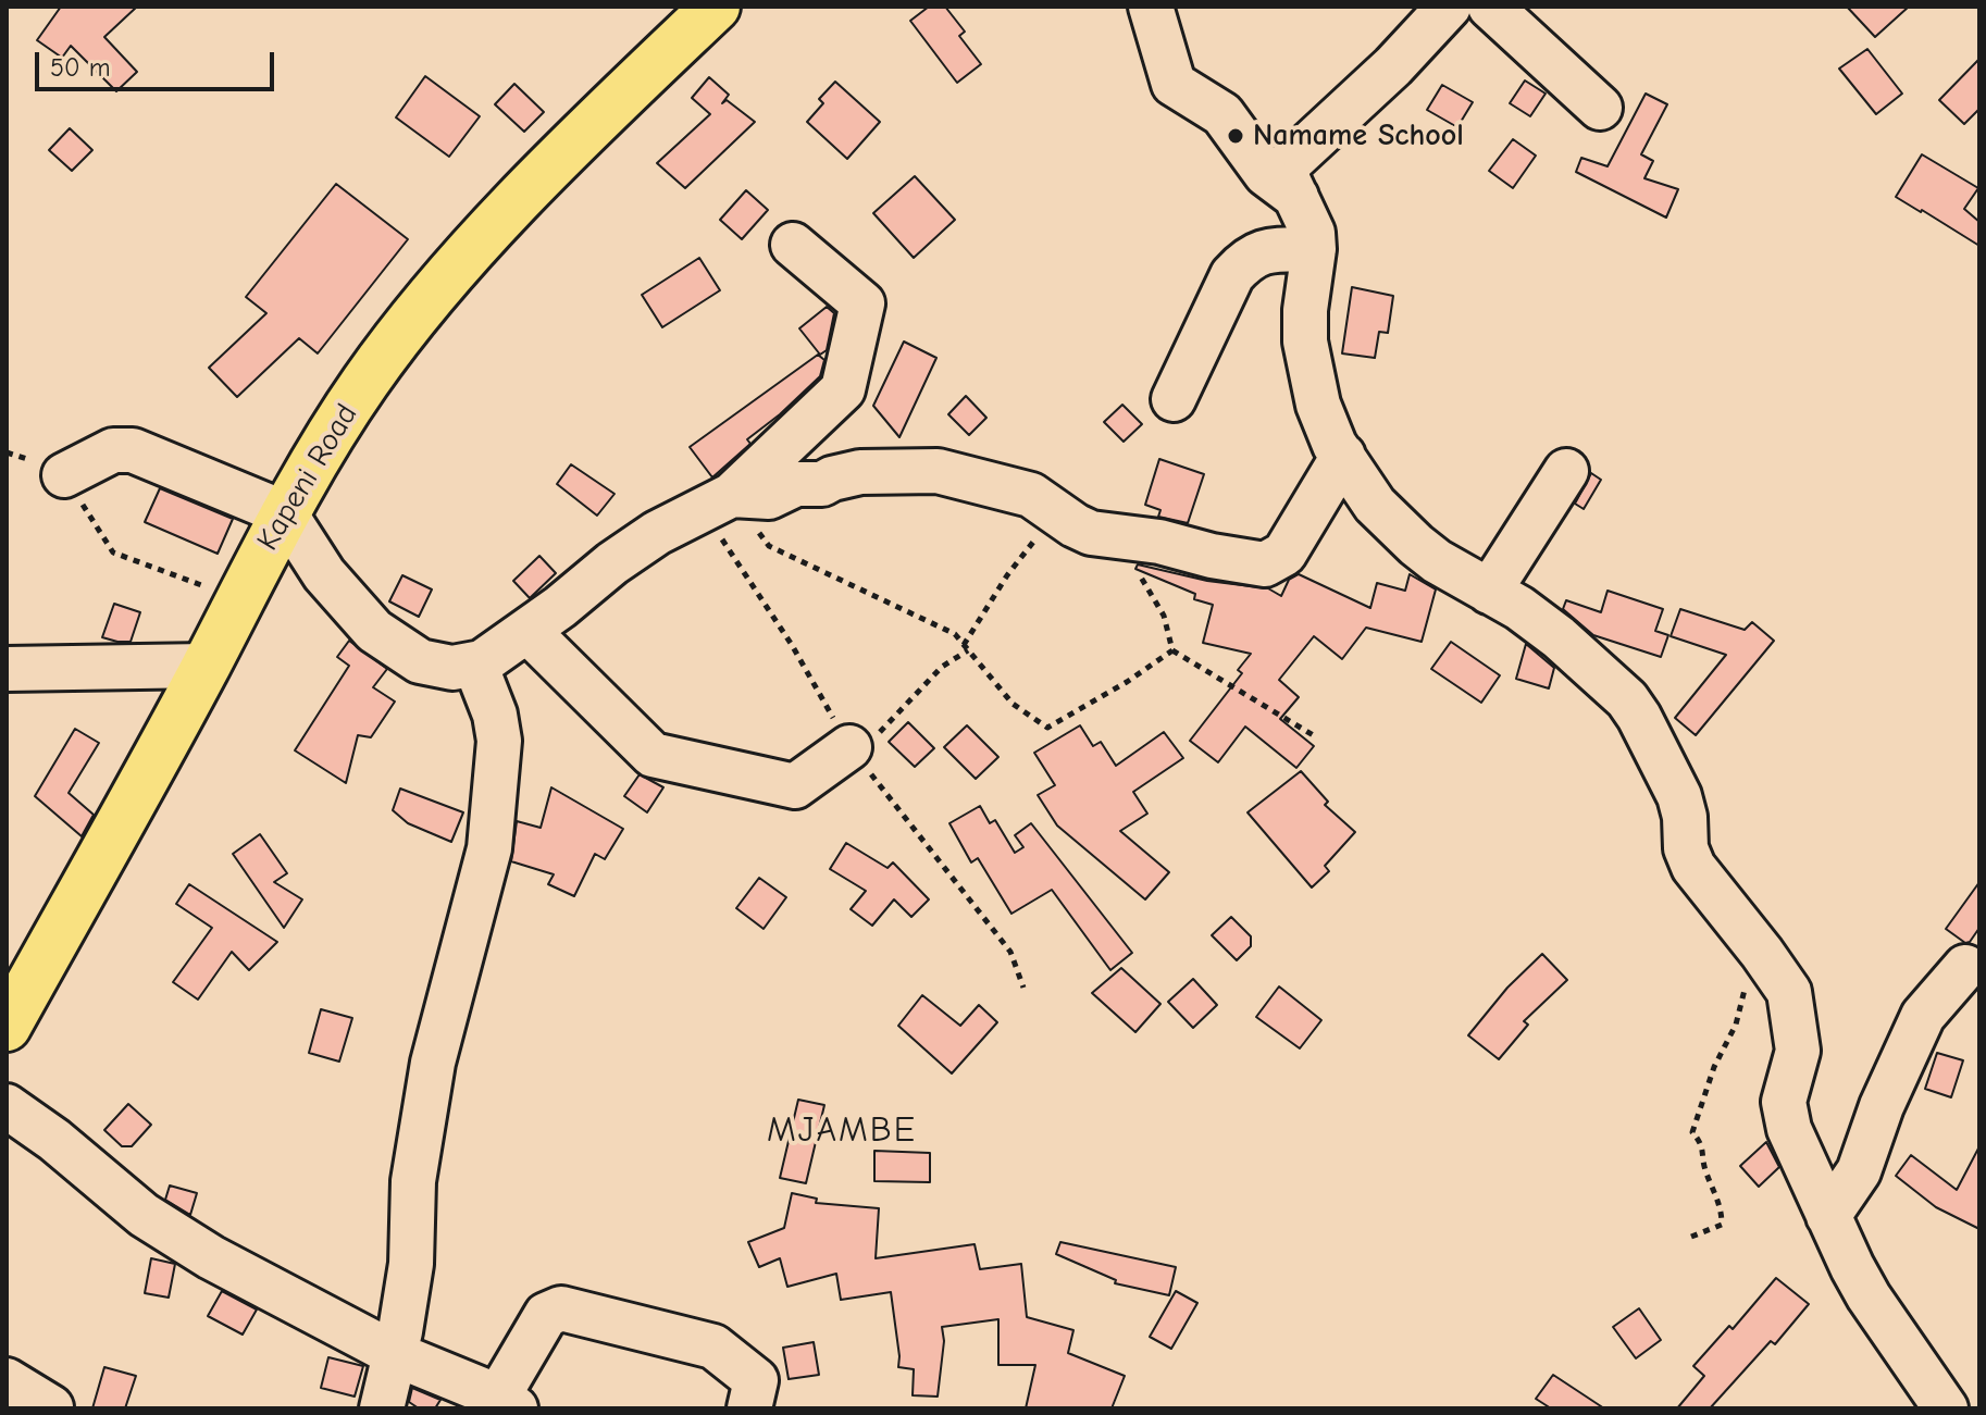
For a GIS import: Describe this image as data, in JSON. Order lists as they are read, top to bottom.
{
  "streets": {
    "main road": ["Kapeni Road"]
  },
  "districts": ["MJAMBE"],
  "places": ["Namame School"],
  "scale_bar": "50 m"
}
